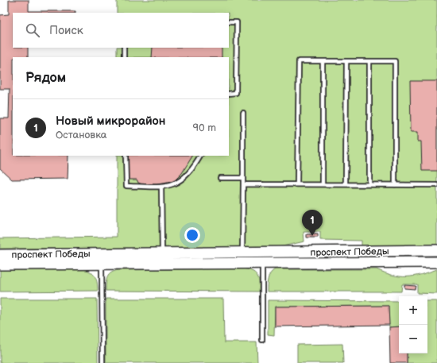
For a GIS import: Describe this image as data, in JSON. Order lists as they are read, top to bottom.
{
  "streets": {
    "main road": ["проспект Победы"]
  },
  "page": {
    "search": "Поиск",
    "heading": "Рядом",
    "list": [
      {
        "mark": "1",
        "name": "Новый микрорайон",
        "note": "Остановка",
        "value": "90 m"
      }
    ],
    "pins": "1",
    "map_buttons": ["+", "−"]
  }
}
